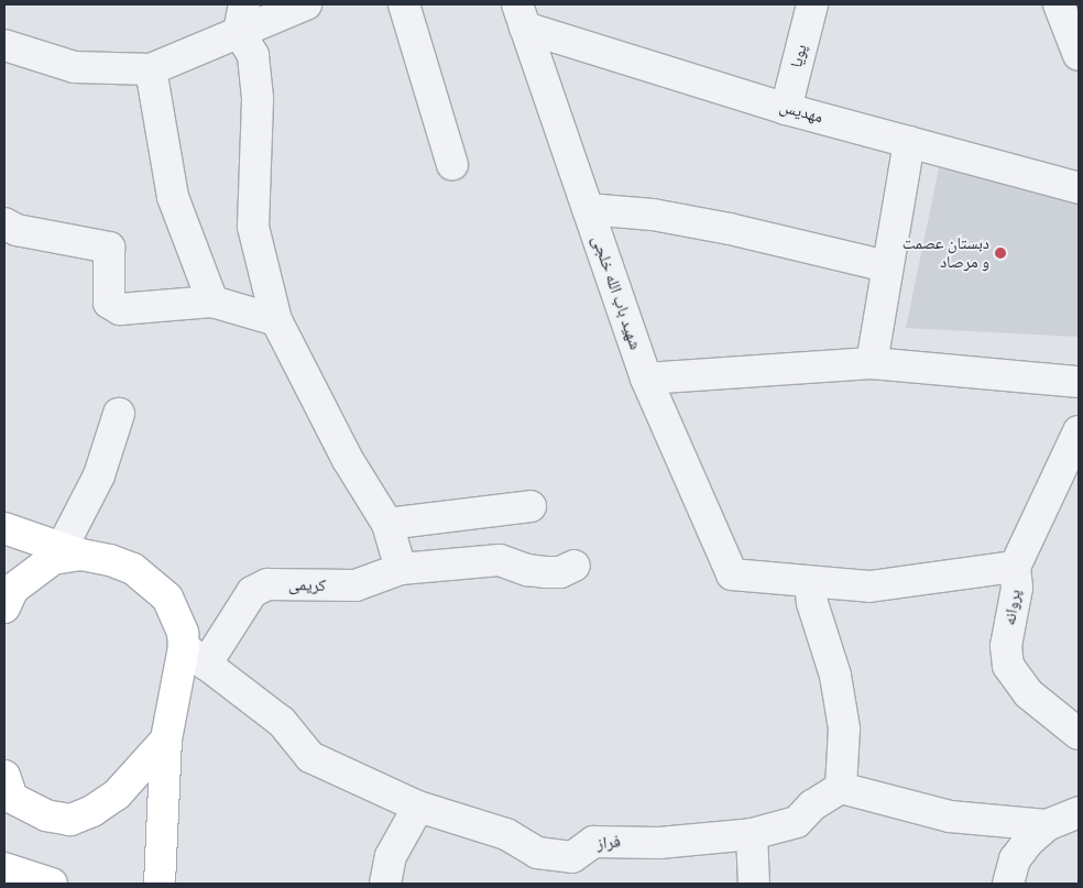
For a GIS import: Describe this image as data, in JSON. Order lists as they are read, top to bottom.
{
  "streets": {
    "street": [
      "پویا",
      "مهدیس",
      "شهید باب الله خلجی",
      "کریمی",
      "پروانه",
      "فراز"
    ]
  },
  "crossings": [
    ["پویا", "مهدیس"],
    ["مهدیس", "شهید باب الله خلجی"],
    ["کریمی", "فراز"]
  ],
  "places": ["دبستان عصمت و مرصاد"]
}
